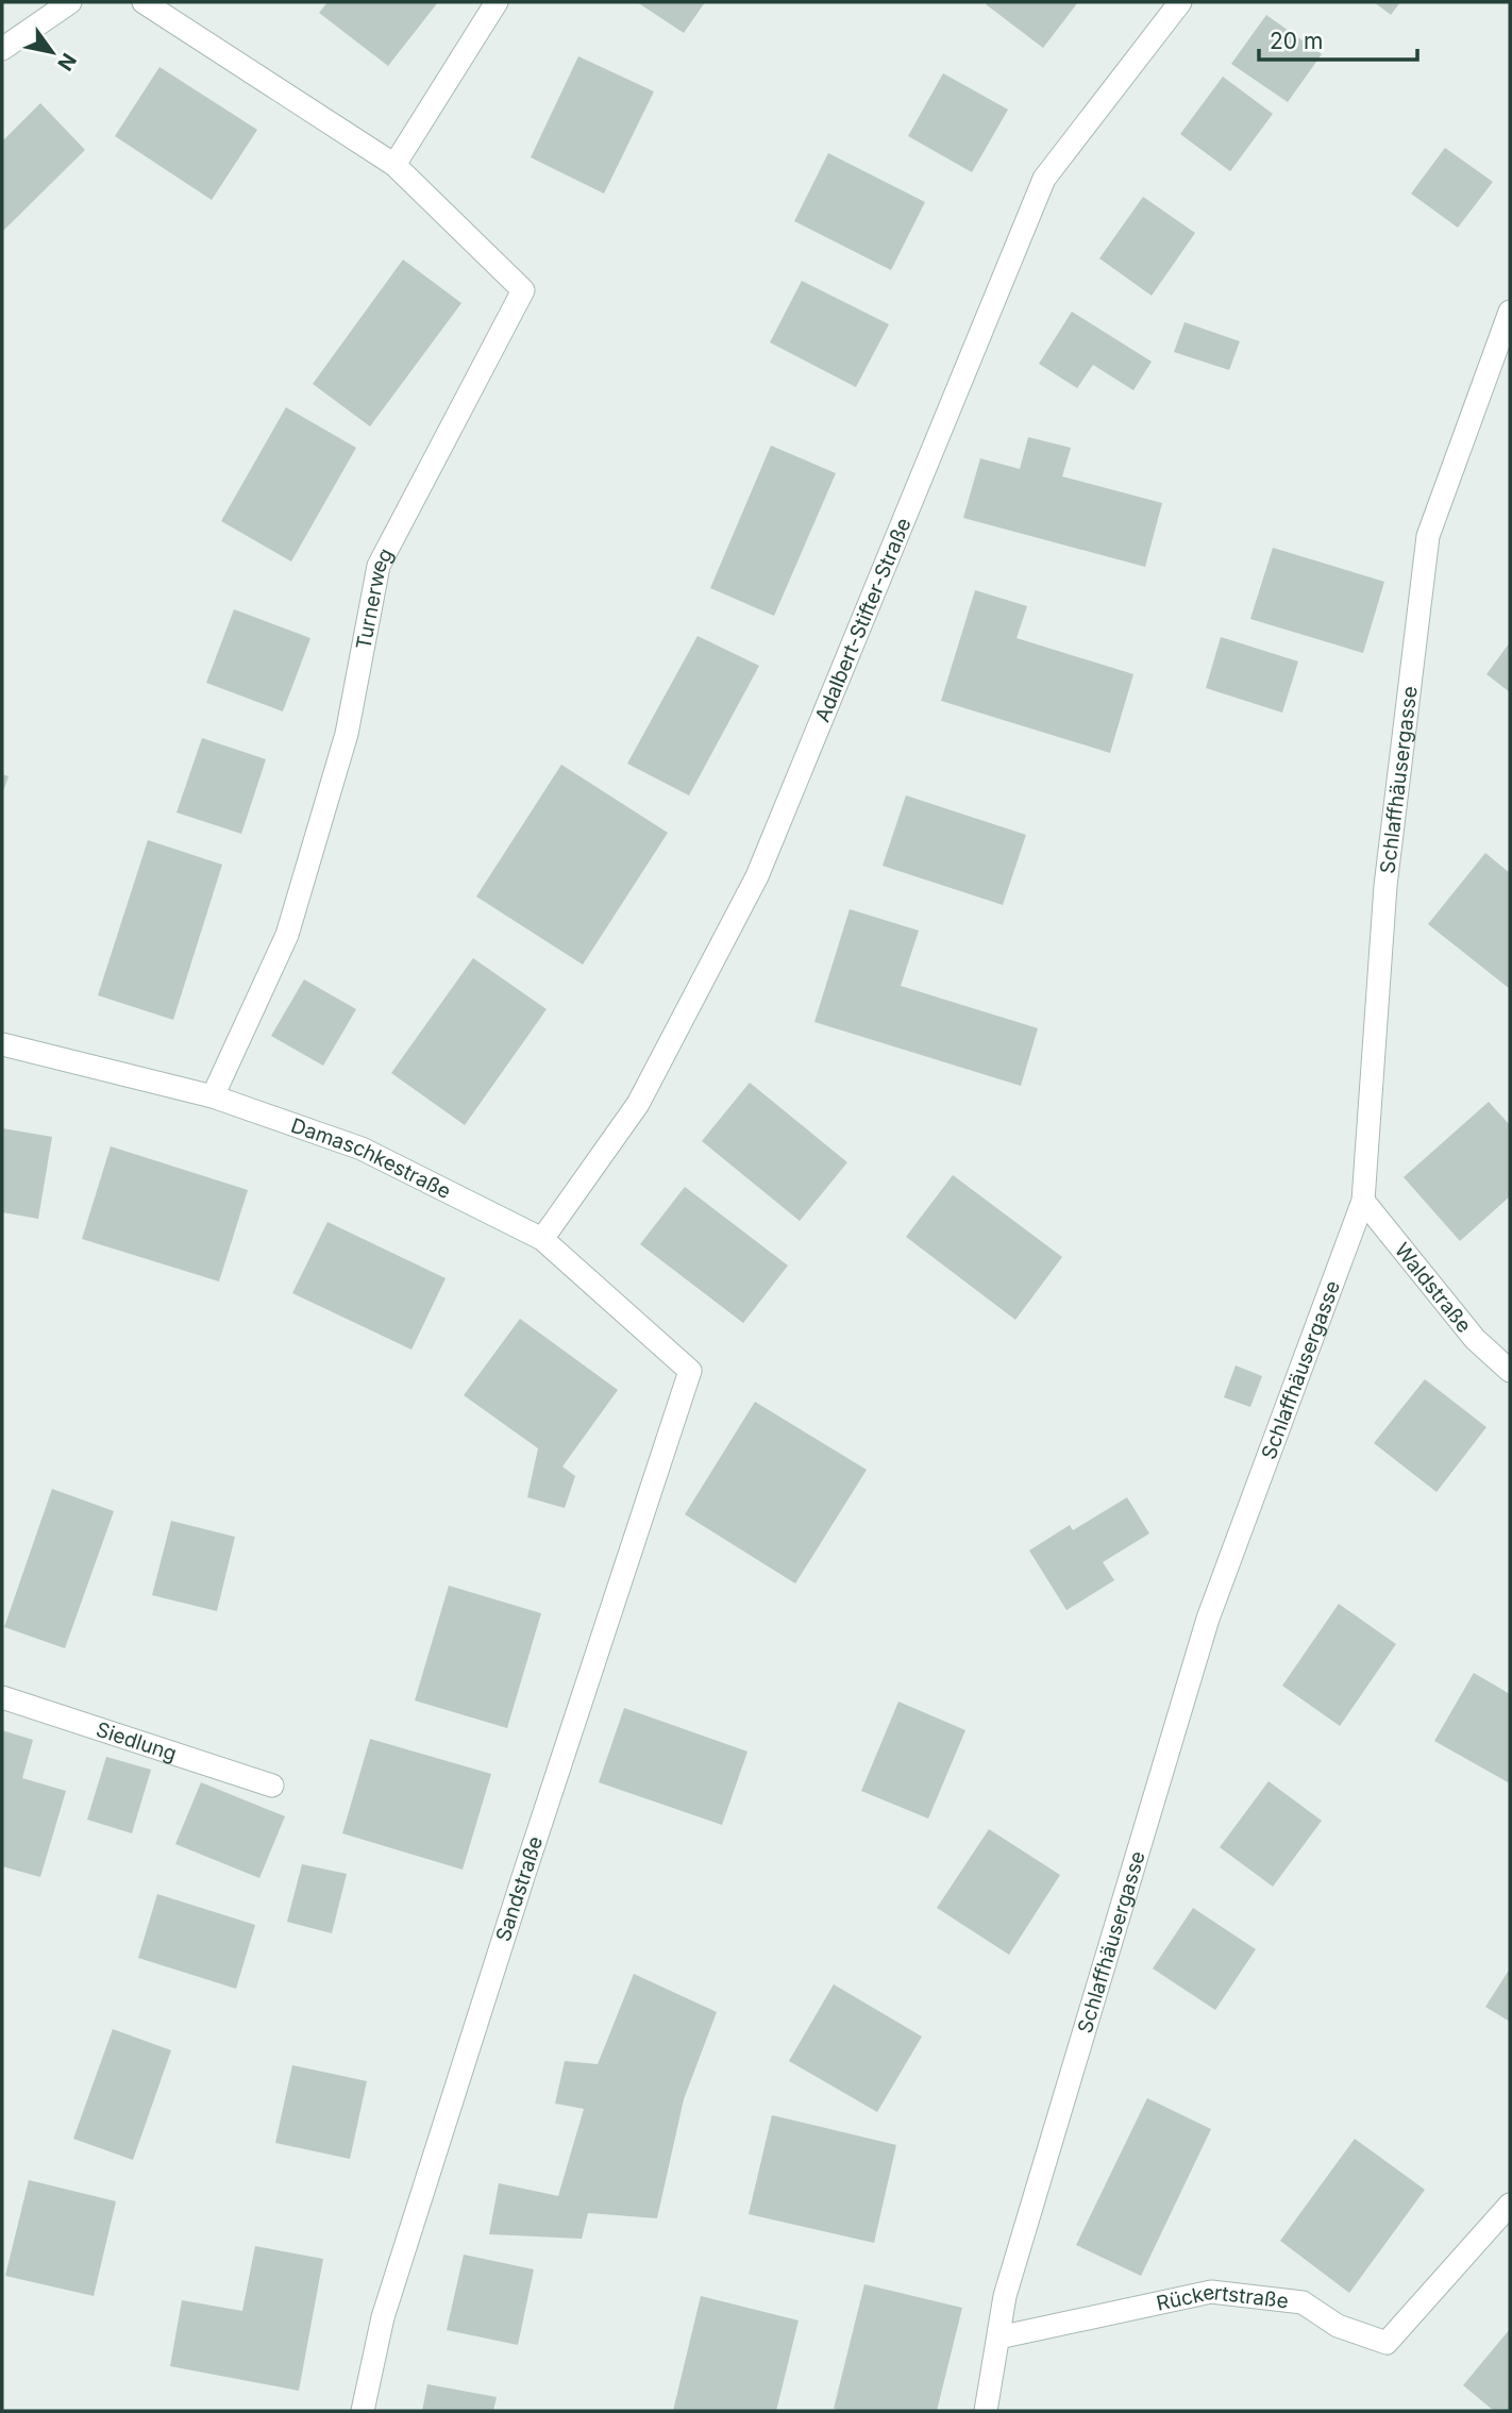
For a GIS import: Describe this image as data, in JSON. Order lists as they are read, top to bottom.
{
  "streets": {
    "street": [
      "Turnerweg",
      "Adalbert-Stifter-Straße",
      "Schlaffhäusergasse",
      "Damaschkestraße",
      "Waldstraße",
      "Siedlung",
      "Sandstraße",
      "Rückertstraße"
    ]
  },
  "crossings": [
    ["Turnerweg", "Damaschkestraße"],
    ["Adalbert-Stifter-Straße", "Damaschkestraße"],
    ["Schlaffhäusergasse", "Waldstraße"],
    ["Schlaffhäusergasse", "Rückertstraße"],
    ["Damaschkestraße", "Sandstraße"]
  ],
  "scale_bar": "20 m",
  "north": "bottom right"
}
